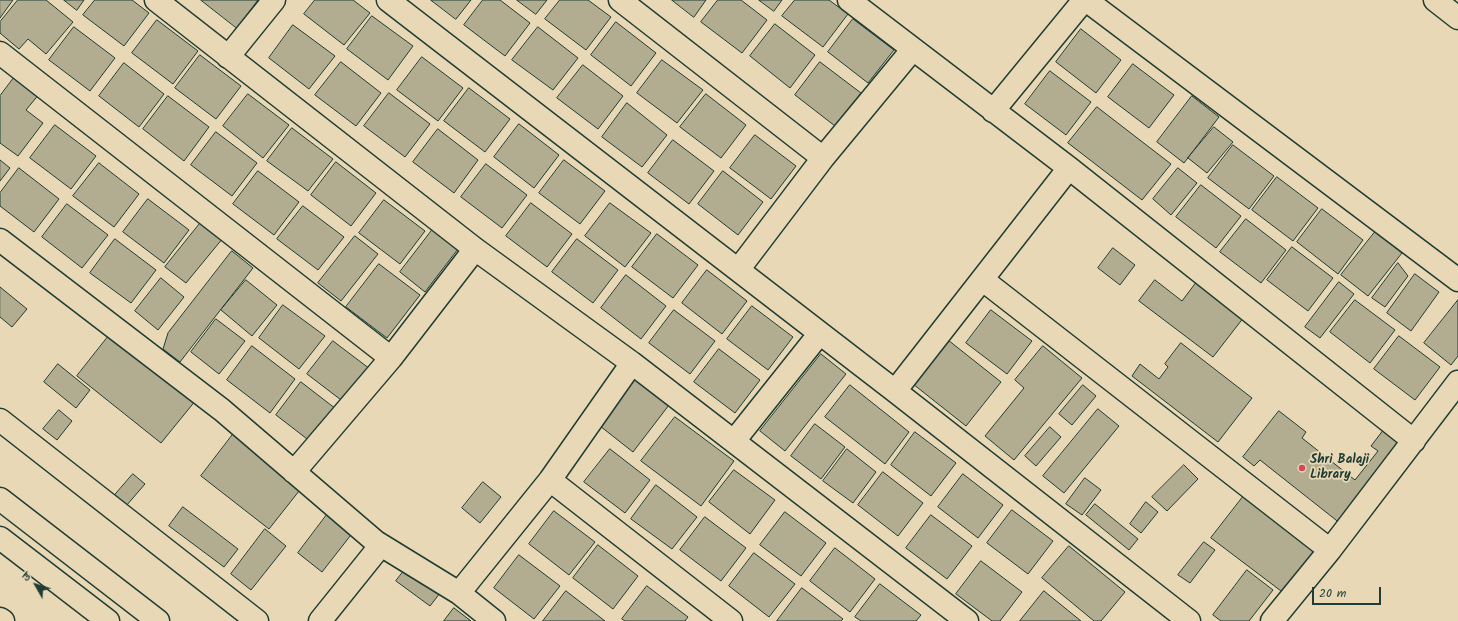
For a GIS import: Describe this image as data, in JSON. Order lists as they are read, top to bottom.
{
  "places": ["Shri Balaji Library"],
  "scale_bar": "20 m",
  "north": "top left"
}
